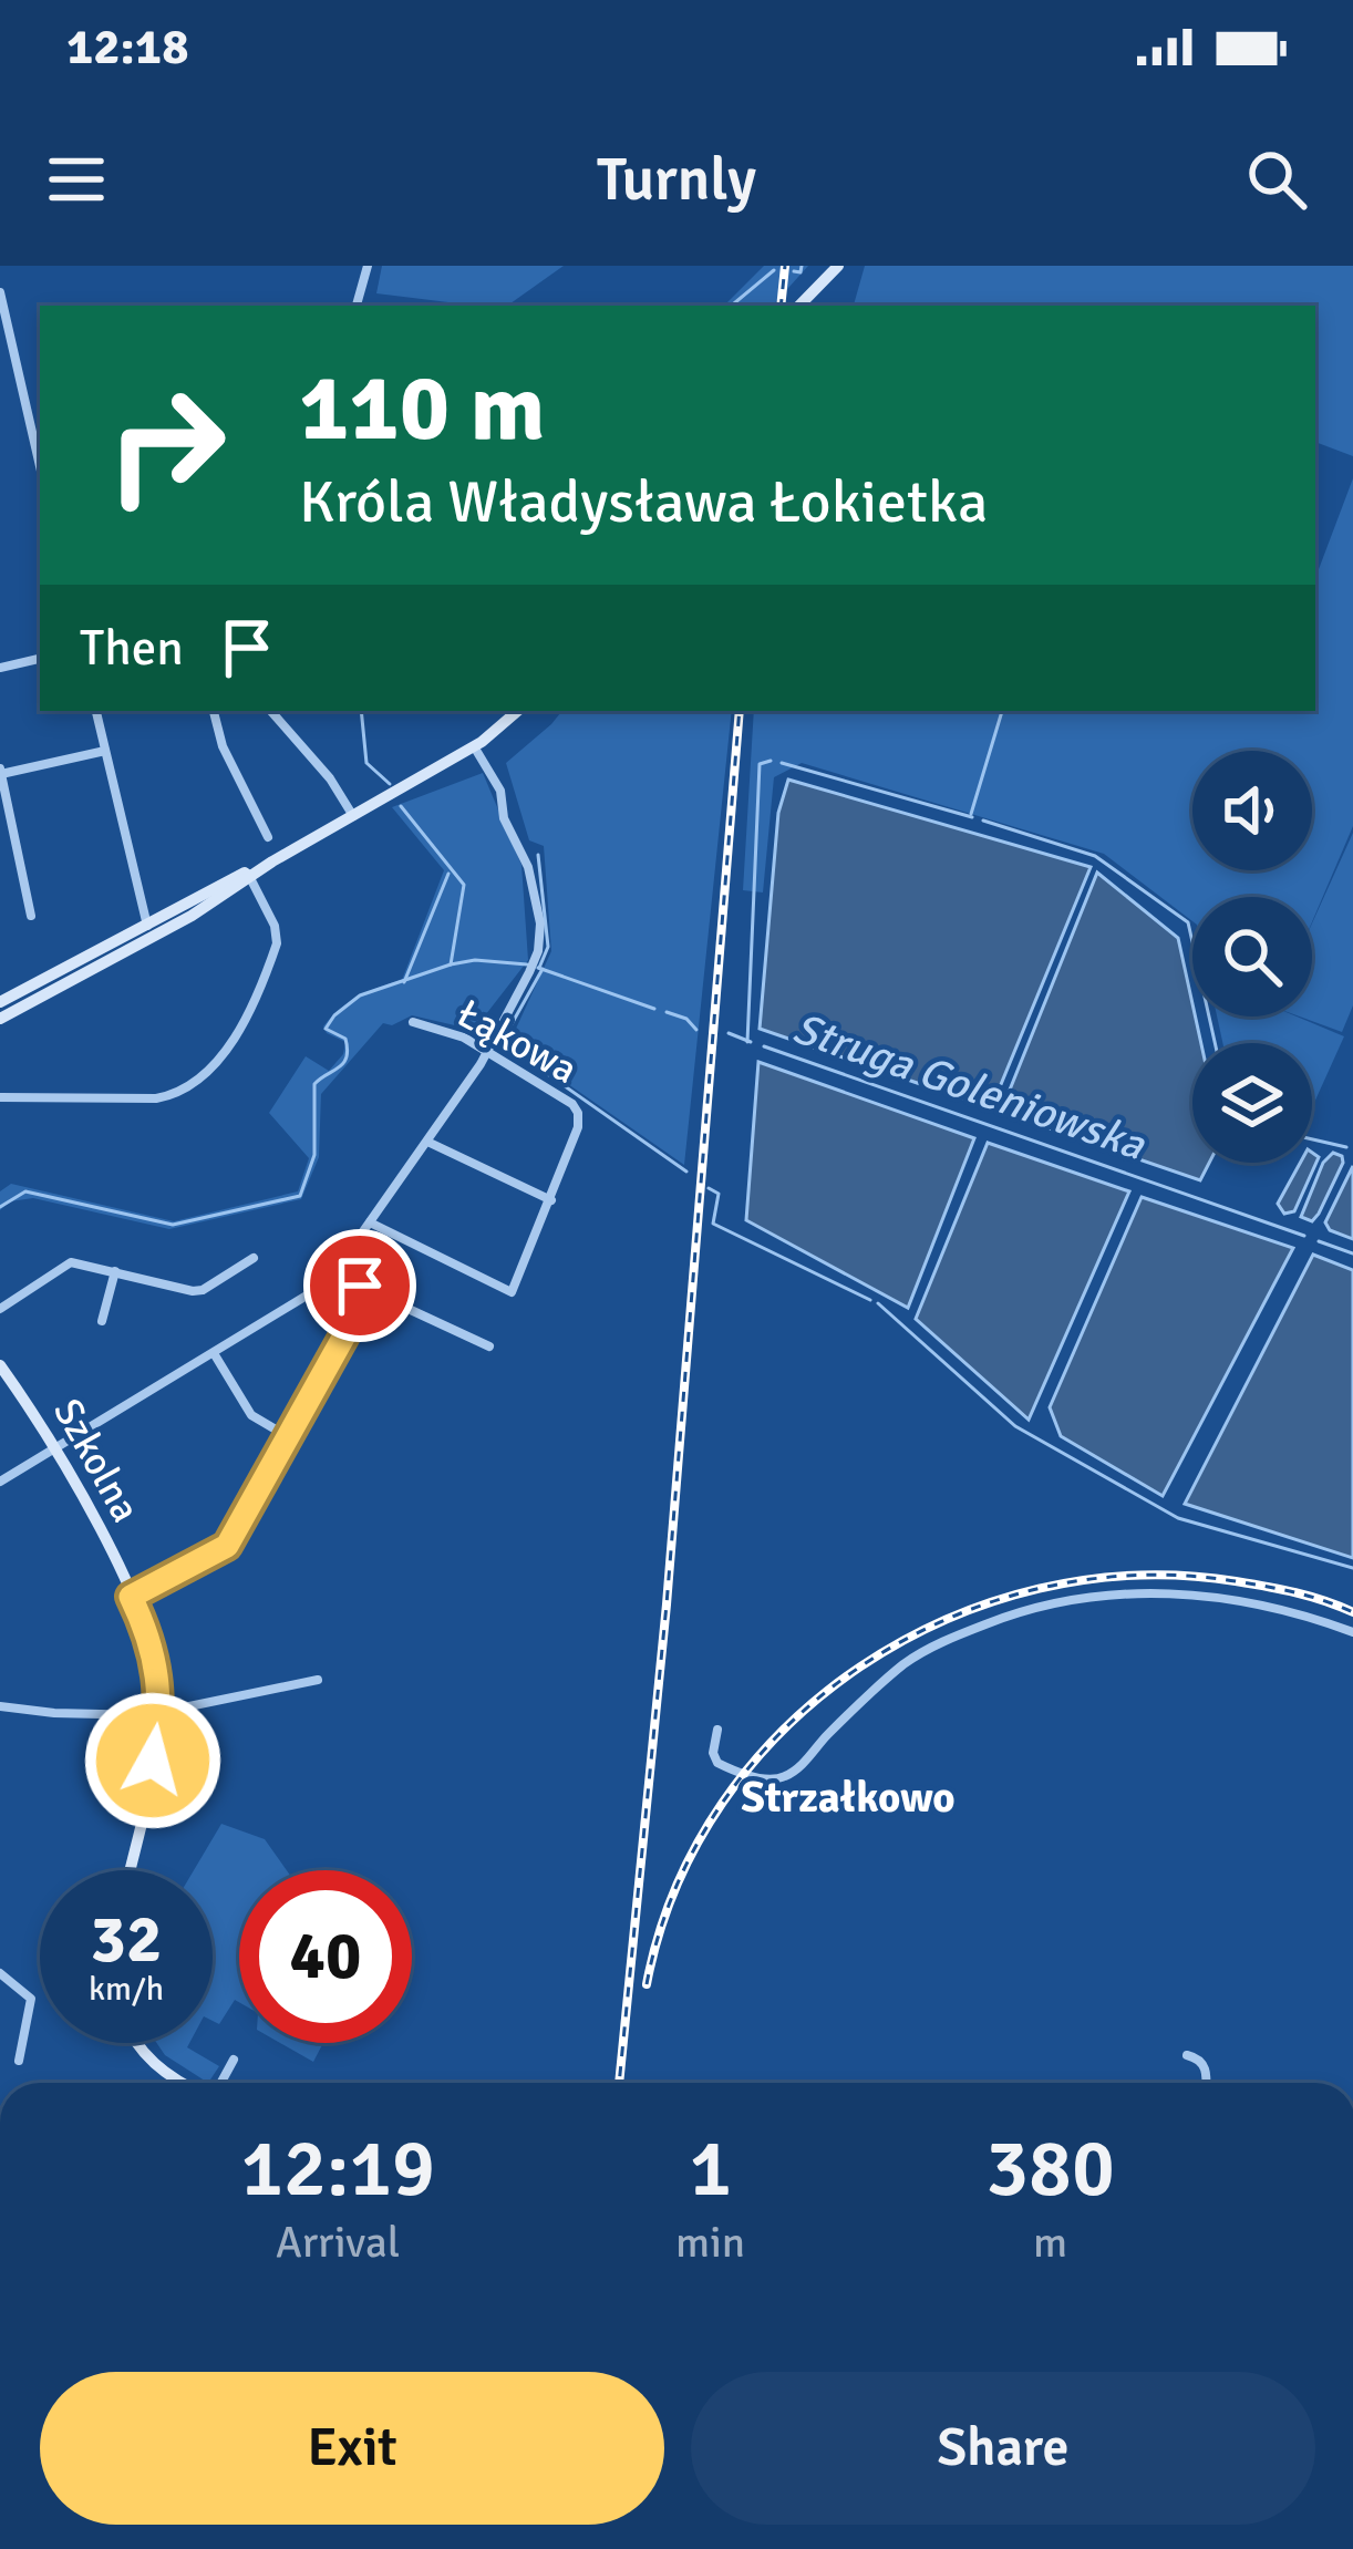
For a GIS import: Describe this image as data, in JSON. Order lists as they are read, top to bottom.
{
  "streets": {
    "street": ["Łąkowa", "Szkolna"]
  },
  "districts": ["Strzałkowo"],
  "water": ["Struga Goleniowska"],
  "page": {
    "status": "12:18",
    "header": "Turnly",
    "turn": ["110 m", "Króla Władysława Łokietka"],
    "then": "Then",
    "speed": "32 km/h",
    "limit": "40",
    "eta": [
      "12:19",
      "Arrival",
      "1",
      "min",
      "380",
      "m"
    ],
    "buttons": ["Exit", "Share"]
  }
}
